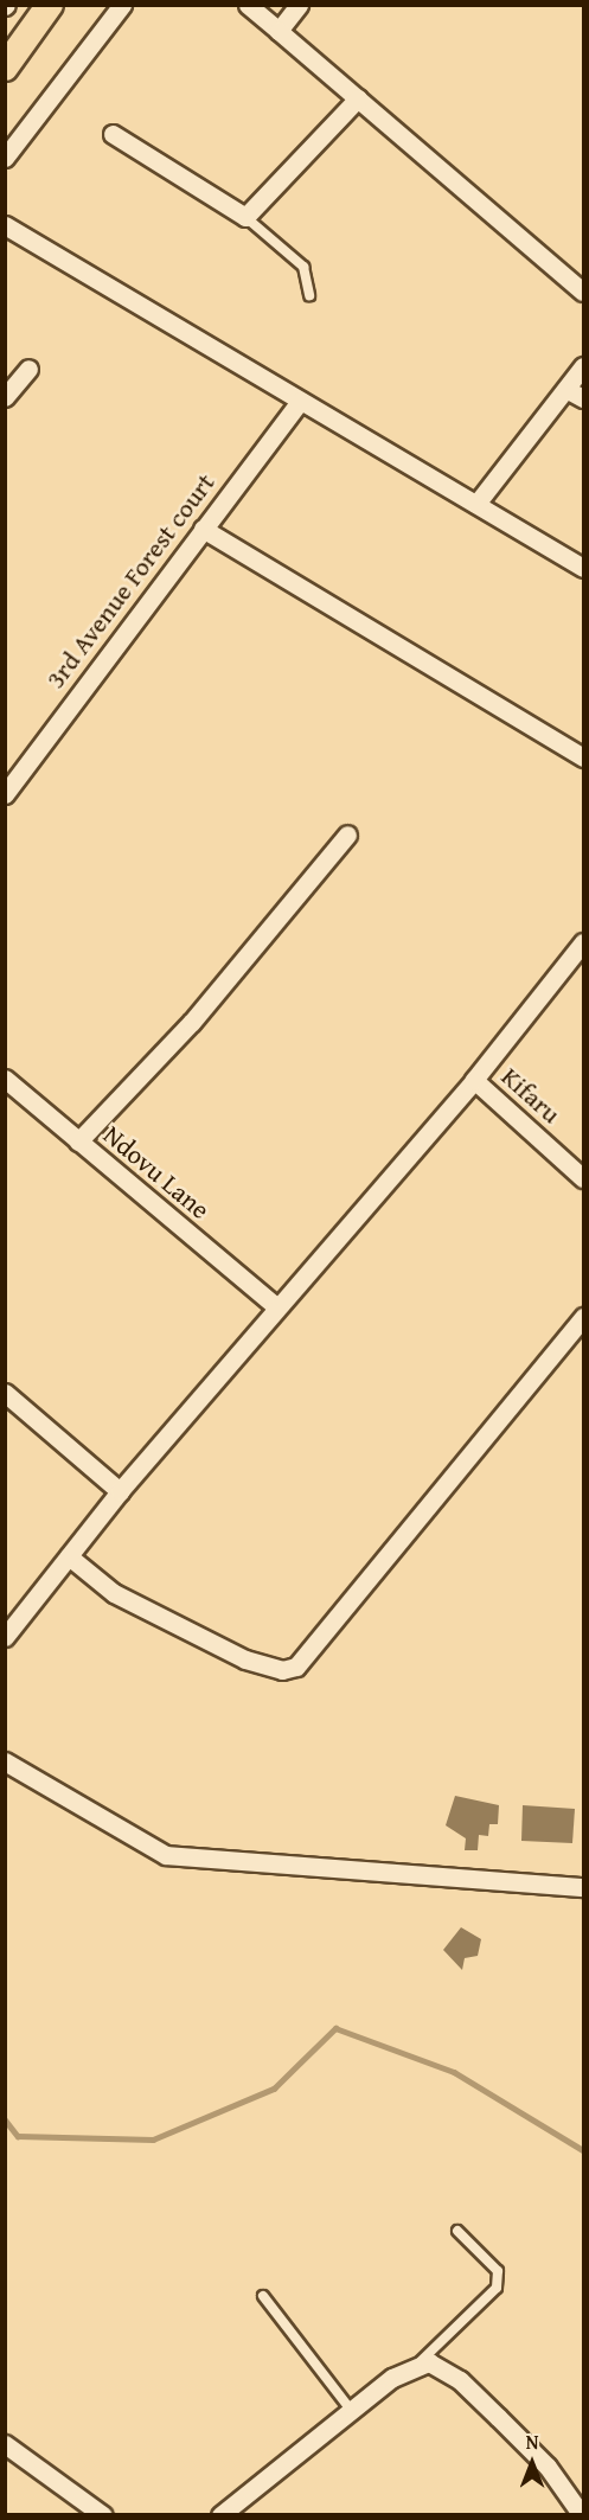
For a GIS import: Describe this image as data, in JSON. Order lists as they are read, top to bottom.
{
  "streets": {
    "street": ["3rd Avenue Forest court", "Kifaru", "Ndovu Lane"]
  },
  "north": "top"
}
